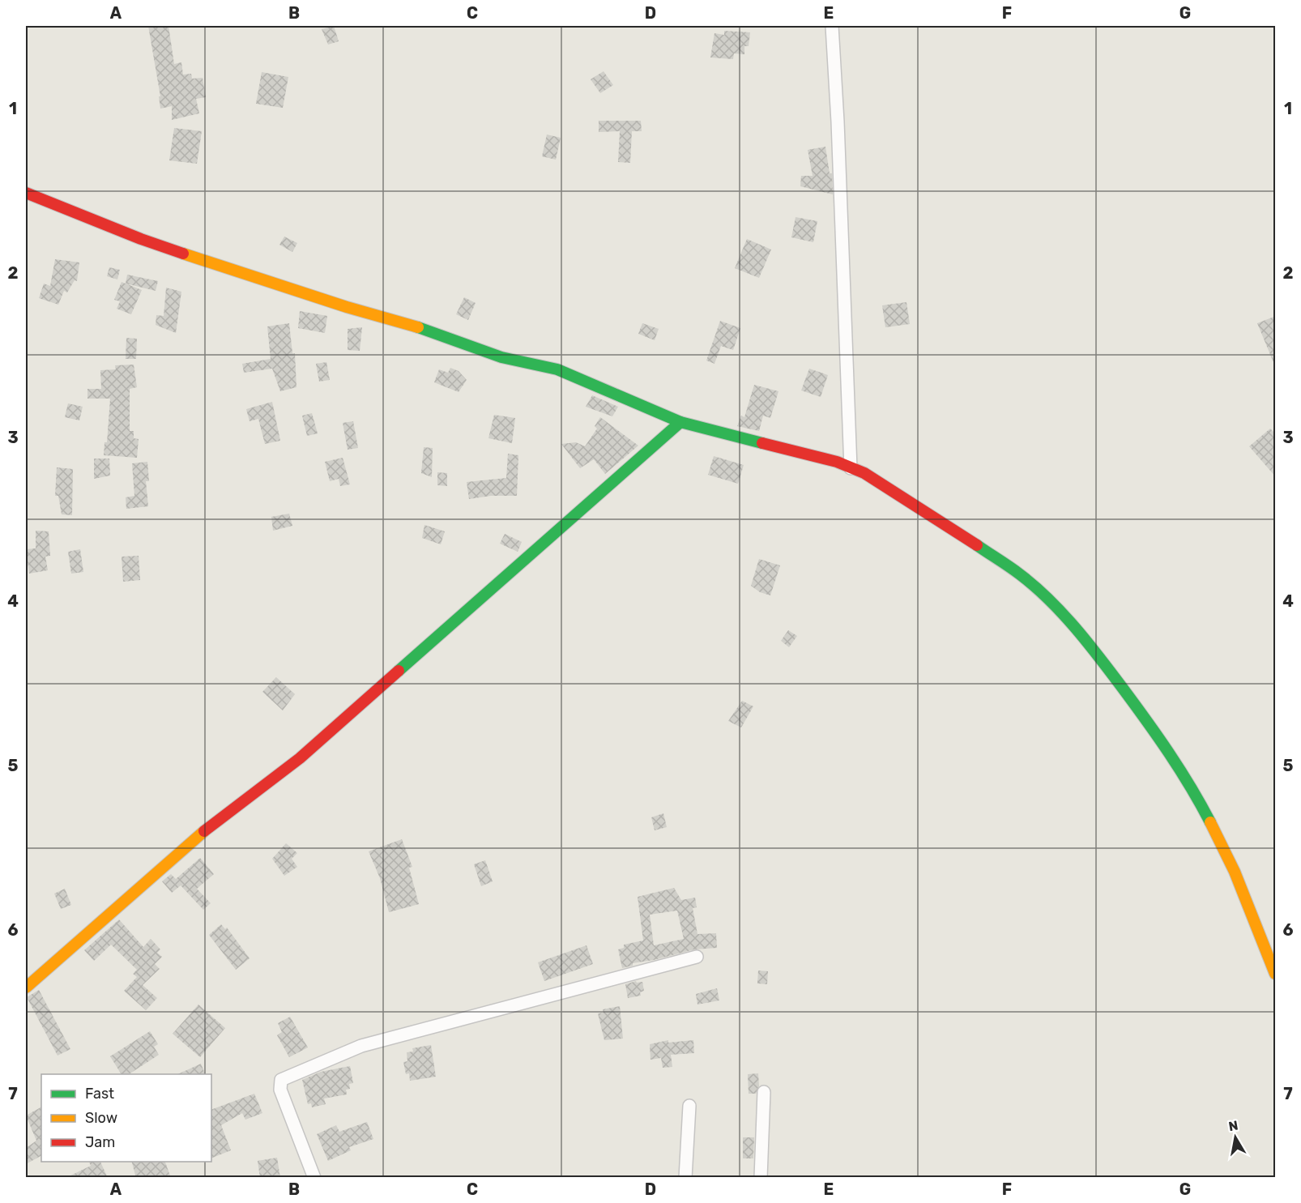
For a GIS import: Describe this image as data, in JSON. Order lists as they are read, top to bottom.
{
  "legend": ["Fast", "Slow", "Jam"],
  "north": "top",
  "grid": {
    "columns": [
      "A",
      "B",
      "C",
      "D",
      "E",
      "F",
      "G"
    ],
    "rows": [
      "1",
      "2",
      "3",
      "4",
      "5",
      "6",
      "7"
    ]
  }
}
